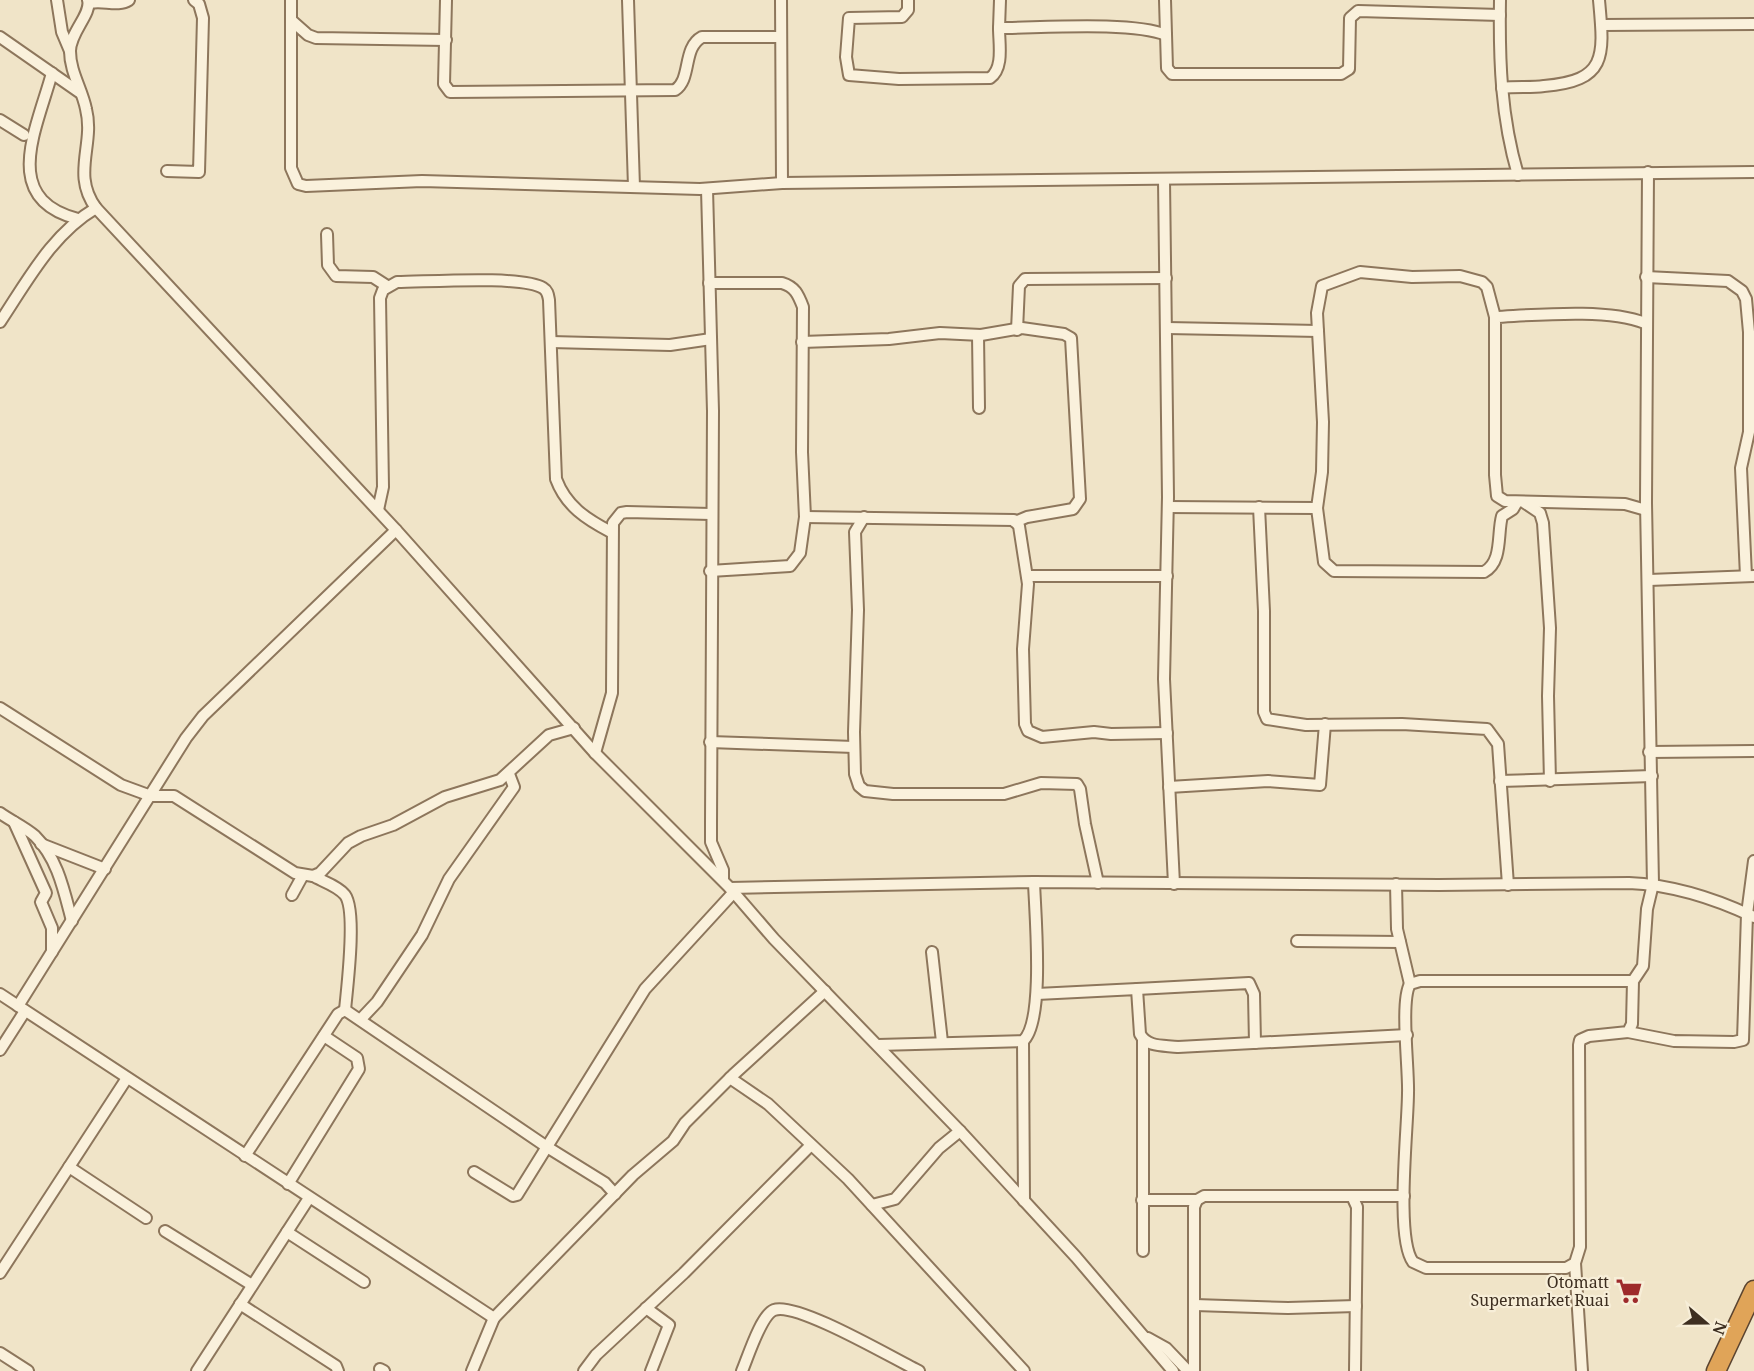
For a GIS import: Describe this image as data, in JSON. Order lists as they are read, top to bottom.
{
  "places": {
    "supermarket": ["Otomatt Supermarket Ruai"]
  },
  "north": "right"
}
